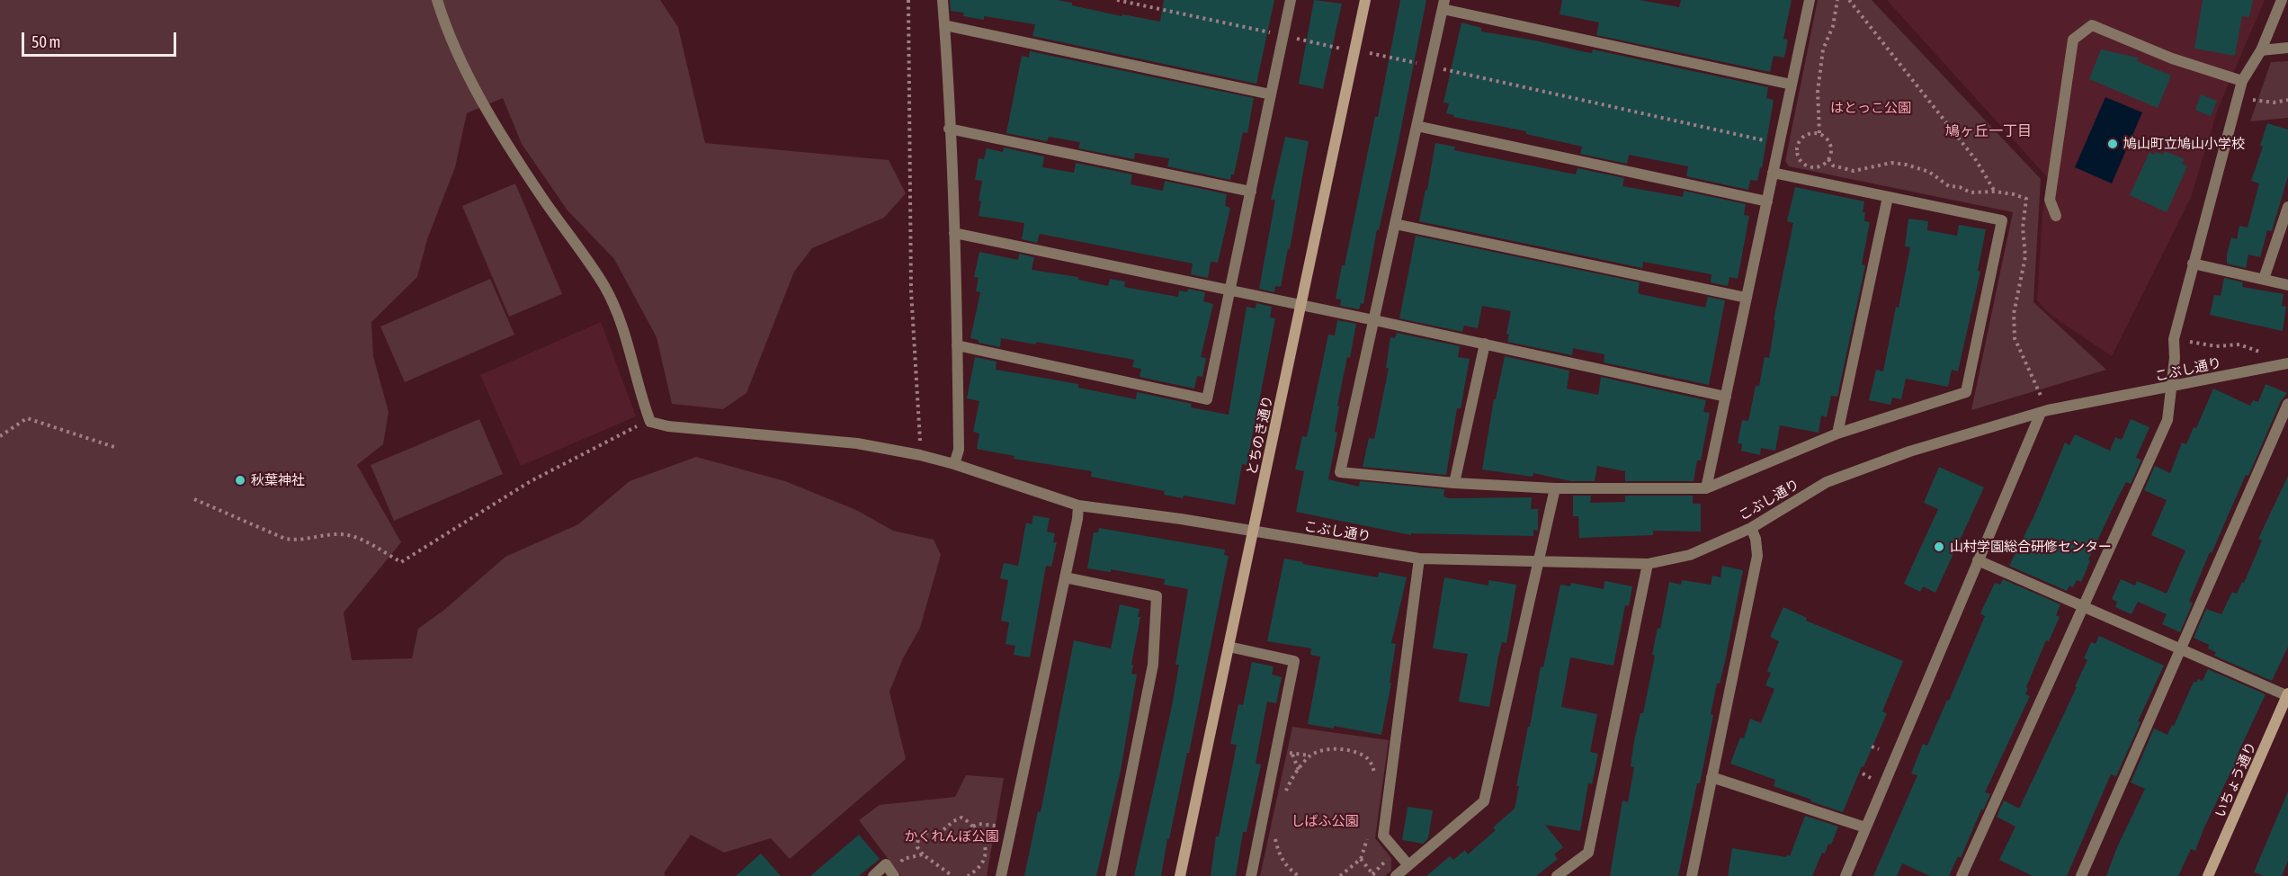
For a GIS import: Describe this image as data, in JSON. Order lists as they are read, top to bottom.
{
  "streets": {
    "street": ["こぶし通り", "とちのき通り", "いちょう通り"]
  },
  "crossings": [
    ["こぶし通り", "とちのき通り"]
  ],
  "districts": ["鳩ヶ丘一丁目"],
  "parks": ["はとっこ公園", "しばふ公園", "かくれんぼ公園"],
  "places": ["鳩山町立鳩山小学校", "秋葉神社", "山村学園総合研修センター"],
  "scale_bar": "50 m"
}
